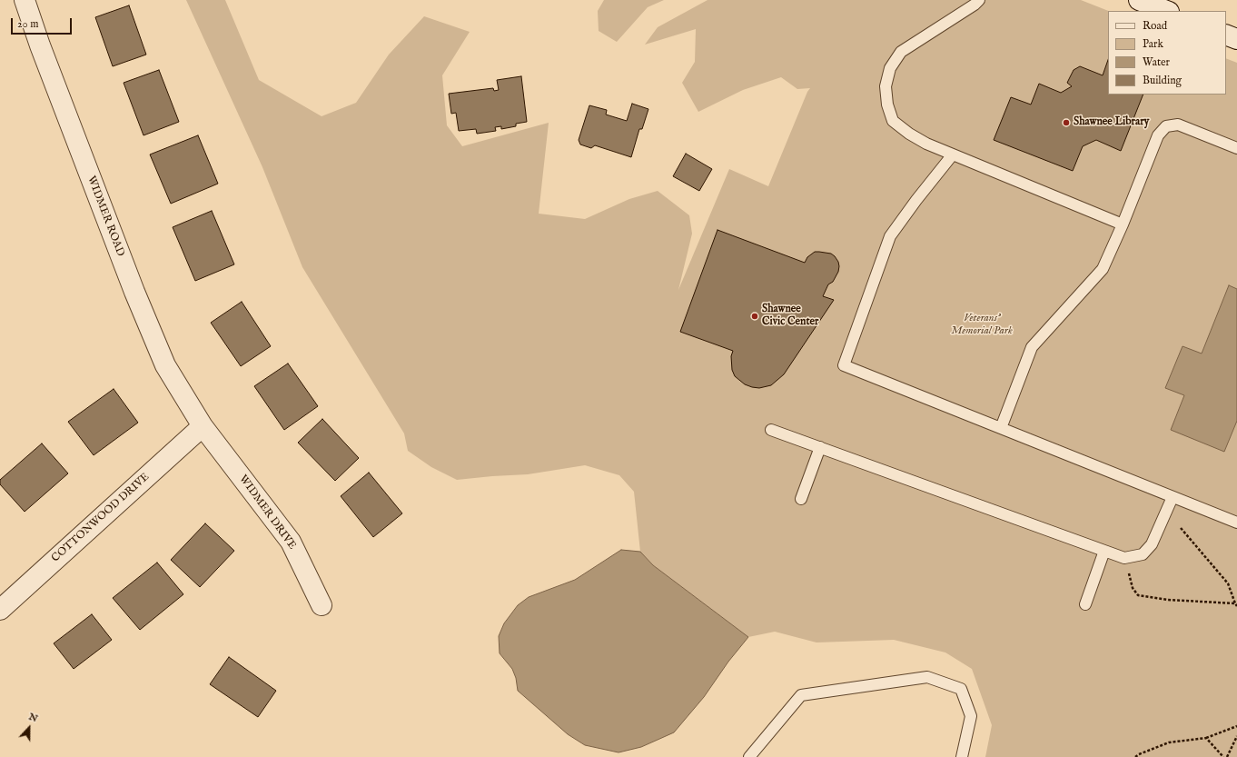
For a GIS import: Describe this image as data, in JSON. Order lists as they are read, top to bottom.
{
  "streets": {
    "street": ["WIDMER ROAD", "WIDMER DRIVE", "COTTONWOOD DRIVE"]
  },
  "crossings": [
    ["WIDMER ROAD", "WIDMER DRIVE"],
    ["WIDMER ROAD", "COTTONWOOD DRIVE"],
    ["WIDMER DRIVE", "COTTONWOOD DRIVE"]
  ],
  "parks": ["Veterans' Memorial Park"],
  "places": ["Shawnee Library", "Shawnee Civic Center"],
  "legend": [
    "Road",
    "Park",
    "Water",
    "Building"
  ],
  "scale_bar": "20 m",
  "north": "top"
}
